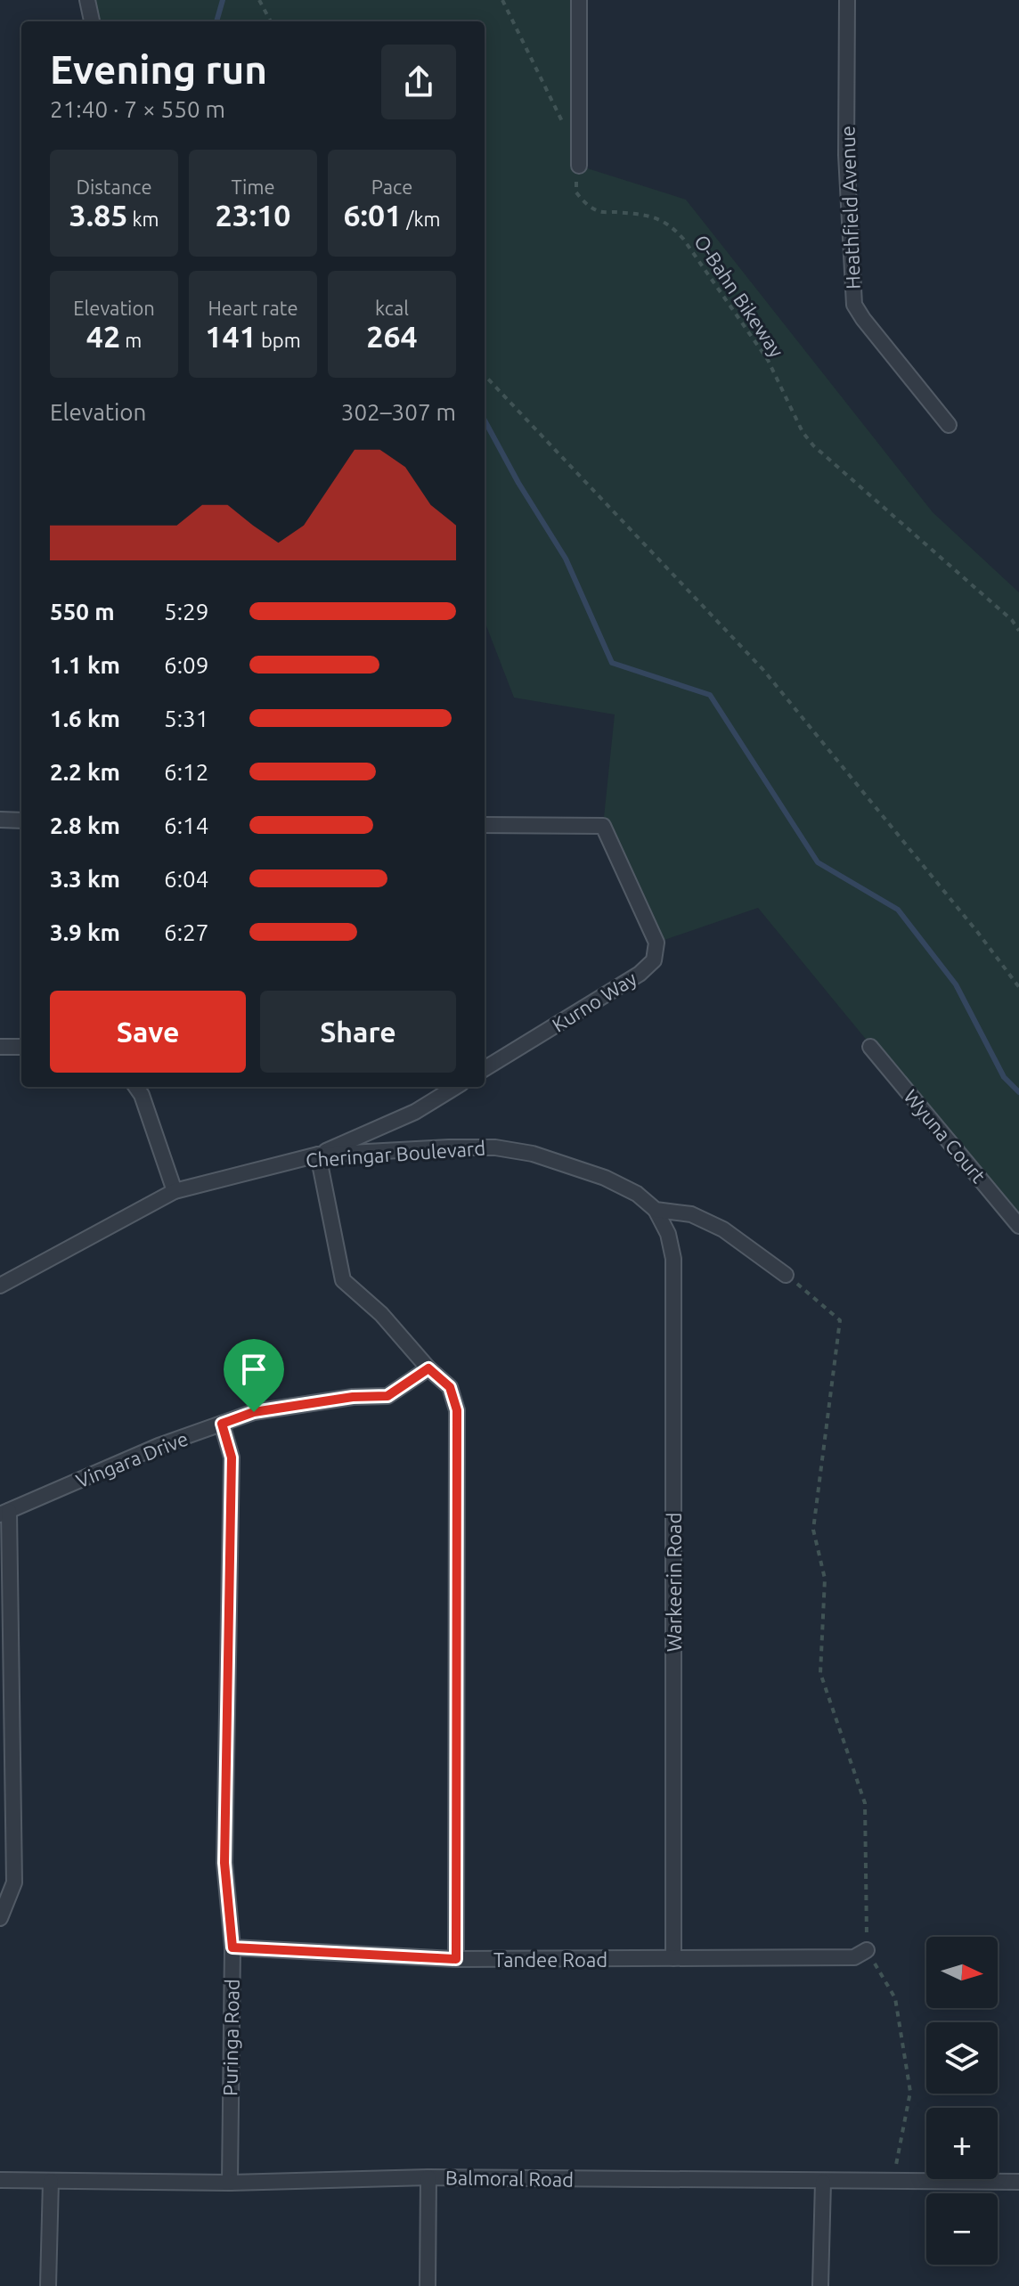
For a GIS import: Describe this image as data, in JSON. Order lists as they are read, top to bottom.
{
  "streets": {
    "street": [
      "Heathfield Avenue",
      "Kurno Way",
      "Wyuna Court",
      "Cheringar Boulevard",
      "Vingara Drive",
      "Warkeerin Road",
      "Tandee Road",
      "Puringa Road",
      "Balmoral Road"
    ],
    "path": ["O-Bahn Bikeway"]
  },
  "crossings": [
    ["Cheringar Boulevard", "Warkeerin Road"],
    ["Vingara Drive", "Puringa Road"],
    ["Warkeerin Road", "Tandee Road"],
    ["Tandee Road", "Puringa Road"],
    ["Puringa Road", "Balmoral Road"]
  ],
  "north": "right",
  "page": {
    "heading": ["Evening run", "21:40 · 7 × 550 m"],
    "stats": [
      ["Distance", "3.85 km"],
      ["Time", "23:10"],
      ["Pace", "6:01 /km"],
      ["Elevation", "42 m"],
      ["Heart rate", "141 bpm"],
      ["kcal", "264"]
    ],
    "chart": ["Elevation", "302–307 m"],
    "list": [
      {
        "name": "550 m",
        "note": "5:29"
      },
      {
        "name": "1.1 km",
        "note": "6:09"
      },
      {
        "name": "1.6 km",
        "note": "5:31"
      },
      {
        "name": "2.2 km",
        "note": "6:12"
      },
      {
        "name": "2.8 km",
        "note": "6:14"
      },
      {
        "name": "3.3 km",
        "note": "6:04"
      },
      {
        "name": "3.9 km",
        "note": "6:27"
      }
    ],
    "buttons": ["Save", "Share"],
    "map_buttons": ["+", "−"]
  }
}
